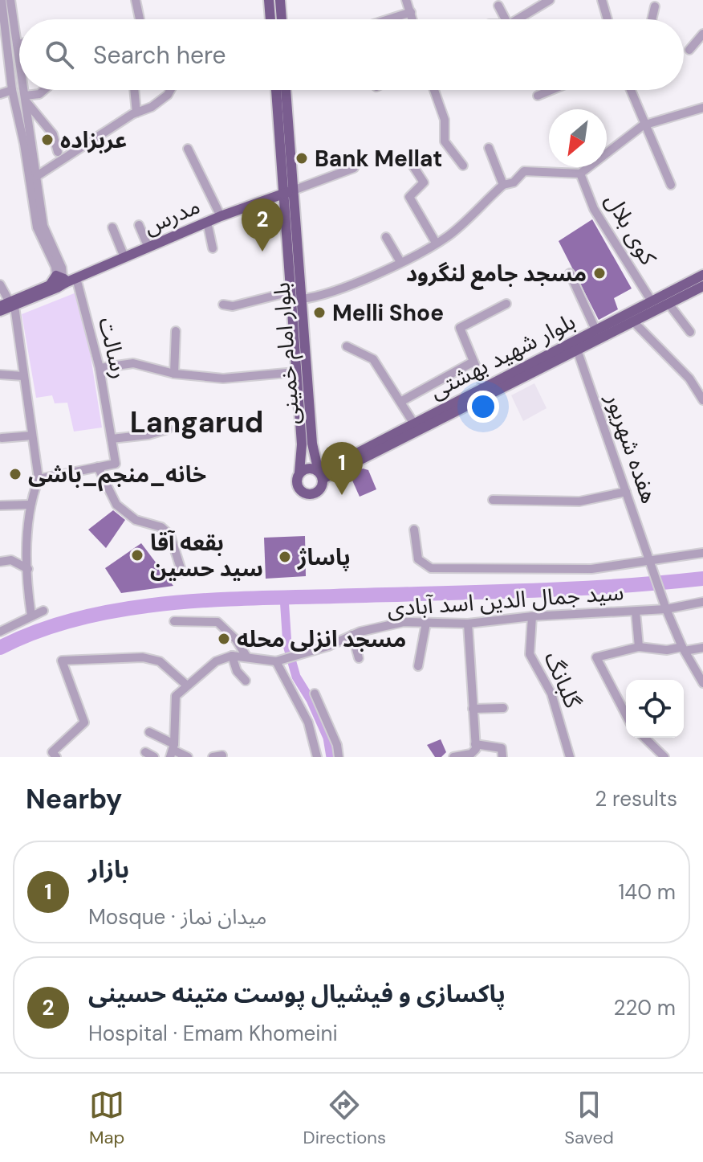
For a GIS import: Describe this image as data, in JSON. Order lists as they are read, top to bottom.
{
  "streets": {
    "main road": ["مدرس", "بلوار امام خمینی", "بلوار شهید بهشتی"],
    "street": [
      "کوی بلال",
      "رسالت",
      "هفده شهریور",
      "سید جمال الدین اسد آبادی",
      "گلبانگ"
    ]
  },
  "crossings": [
    ["مدرس", "رسالت"],
    ["مدرس", "بلوار امام خمینی"],
    ["کوی بلال", "بلوار شهید بهشتی"],
    ["بلوار امام خمینی", "بلوار شهید بهشتی"],
    ["بلوار شهید بهشتی", "هفده شهریور"],
    ["هفده شهریور", "سید جمال الدین اسد آبادی"],
    ["سید جمال الدین اسد آبادی", "گلبانگ"]
  ],
  "districts": ["Langarud"],
  "places": [
    "عربزاده",
    "Bank Mellat",
    "مسجد جامع لنگرود",
    "Melli Shoe",
    "خانه_منجم_باشی",
    "بقعه آقا سید حسین",
    "پاساژ",
    "مسجد انزلی محله"
  ],
  "north": "bottom left",
  "page": {
    "search": "Search here",
    "pins": ["2", "1"],
    "heading": ["Nearby", "2 results"],
    "list": [
      {
        "mark": "1",
        "name": "بازار",
        "note": "Mosque · میدان نماز",
        "value": "140 m"
      },
      {
        "mark": "2",
        "name": "پاکسازی و فیشیال پوست متینه حسینی",
        "note": "Hospital · Emam Khomeini",
        "value": "220 m"
      }
    ],
    "nav": ["Map", "Directions", "Saved"]
  }
}
